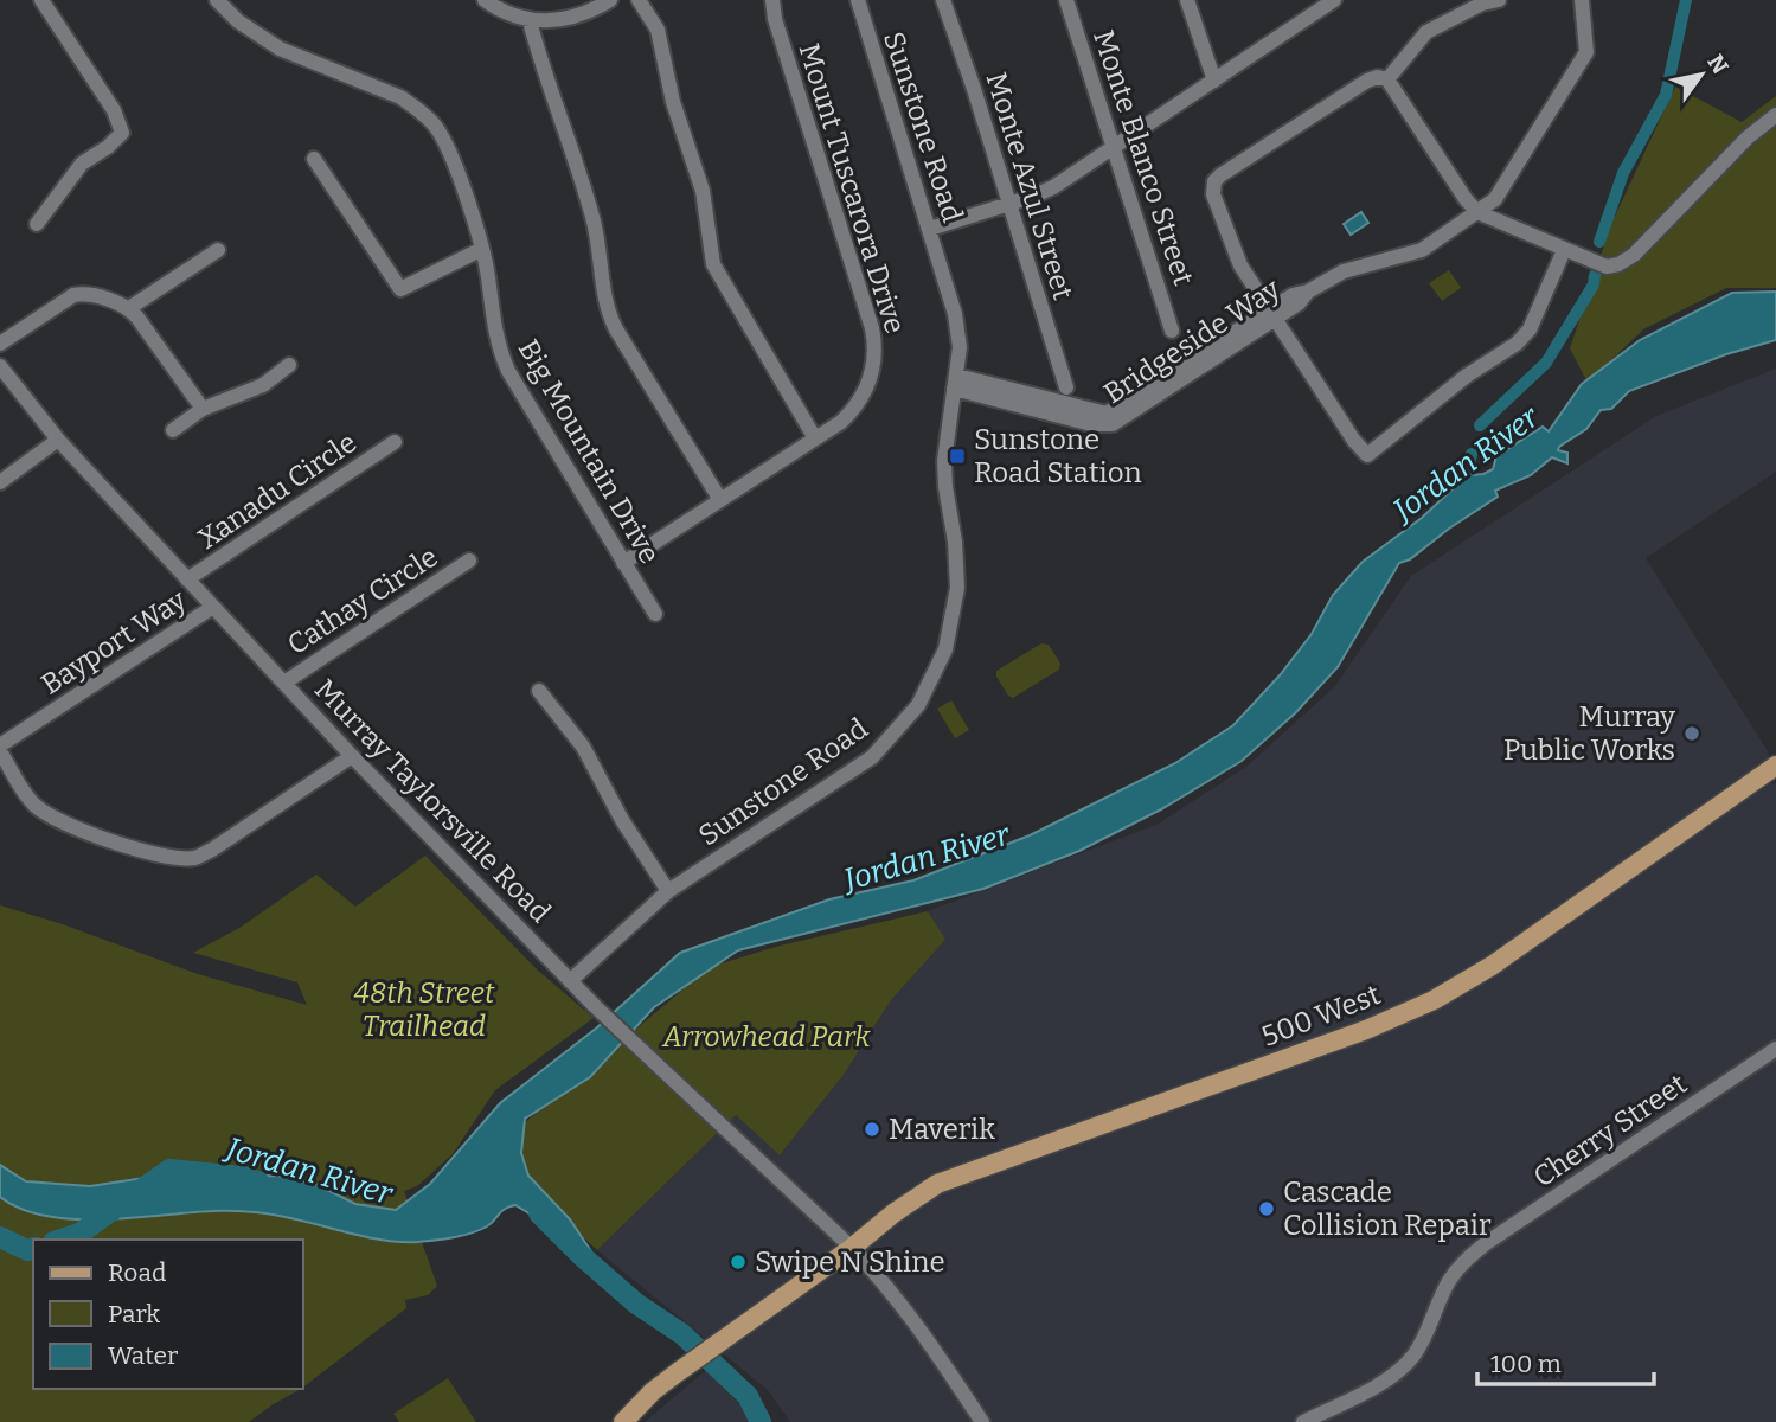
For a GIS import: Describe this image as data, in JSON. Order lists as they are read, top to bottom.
{
  "streets": {
    "main road": ["500 West"],
    "street": [
      "Sunstone Road",
      "Monte Blanco Street",
      "Monte Azul Street",
      "Mount Tuscarora Drive",
      "Bridgeside Way",
      "Big Mountain Drive",
      "Xanadu Circle",
      "Cathay Circle",
      "Bayport Way",
      "Murray Taylorsville Road",
      "Cherry Street"
    ]
  },
  "crossings": [
    ["Sunstone Road", "Bridgeside Way"],
    ["Sunstone Road", "Murray Taylorsville Road"],
    ["Mount Tuscarora Drive", "Big Mountain Drive"],
    ["Xanadu Circle", "Murray Taylorsville Road"],
    ["Cathay Circle", "Murray Taylorsville Road"],
    ["Bayport Way", "Murray Taylorsville Road"],
    ["Murray Taylorsville Road", "500 West"]
  ],
  "water": ["Jordan River"],
  "parks": ["48th Street Trailhead", "Arrowhead Park"],
  "places": {
    "transit": ["Sunstone Road Station"],
    "other": [
      "Murray Public Works",
      "Maverik",
      "Cascade Collision Repair",
      "Swipe N Shine"
    ]
  },
  "legend": ["Road", "Park", "Water"],
  "scale_bar": "100 m",
  "north": "top right"
}
